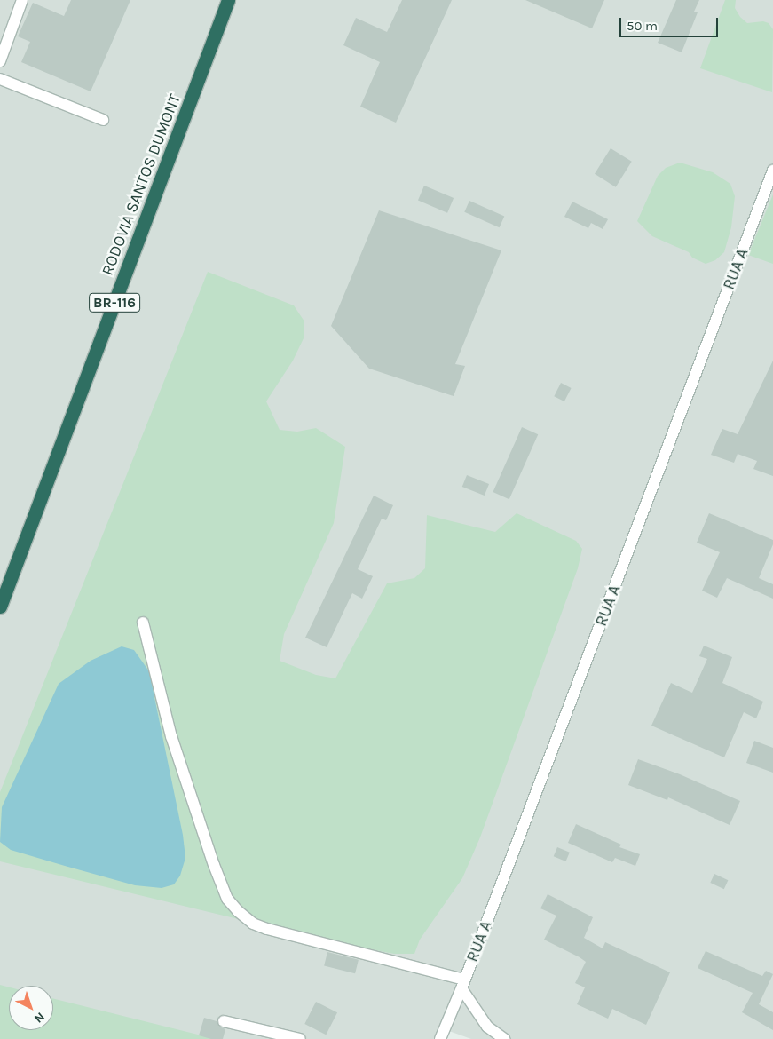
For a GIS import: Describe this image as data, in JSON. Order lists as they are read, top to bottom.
{
  "streets": {
    "highway": ["RODOVIA SANTOS DUMONT", "BR-116"],
    "street": ["RUA A"]
  },
  "scale_bar": "50 m",
  "north": "bottom right"
}
